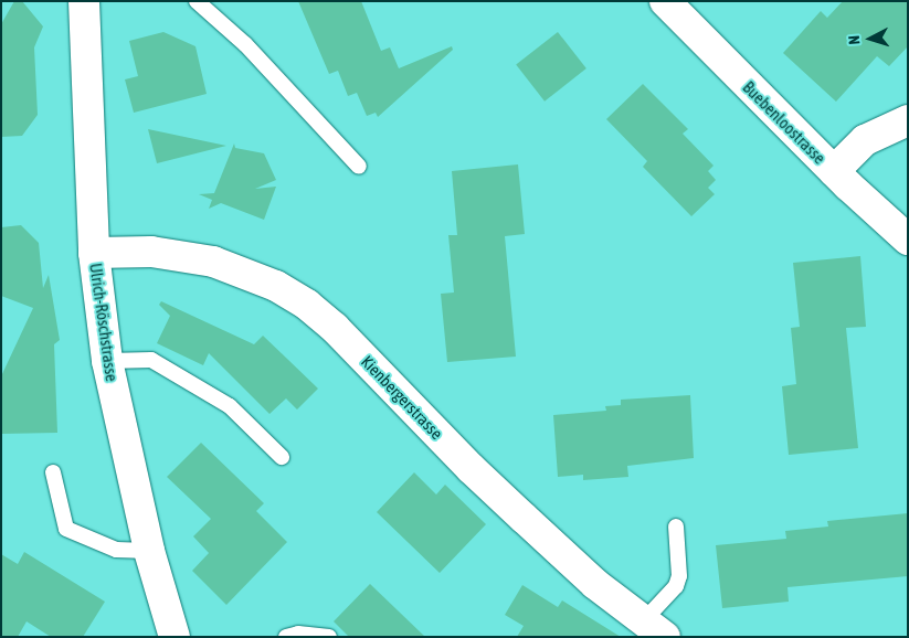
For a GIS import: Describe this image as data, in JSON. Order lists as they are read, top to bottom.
{
  "streets": {
    "street": ["Buebenloostrasse", "Ulrich-Röschstrasse", "Kienbergerstrasse"]
  },
  "crossings": [
    ["Ulrich-Röschstrasse", "Kienbergerstrasse"]
  ],
  "north": "left"
}
